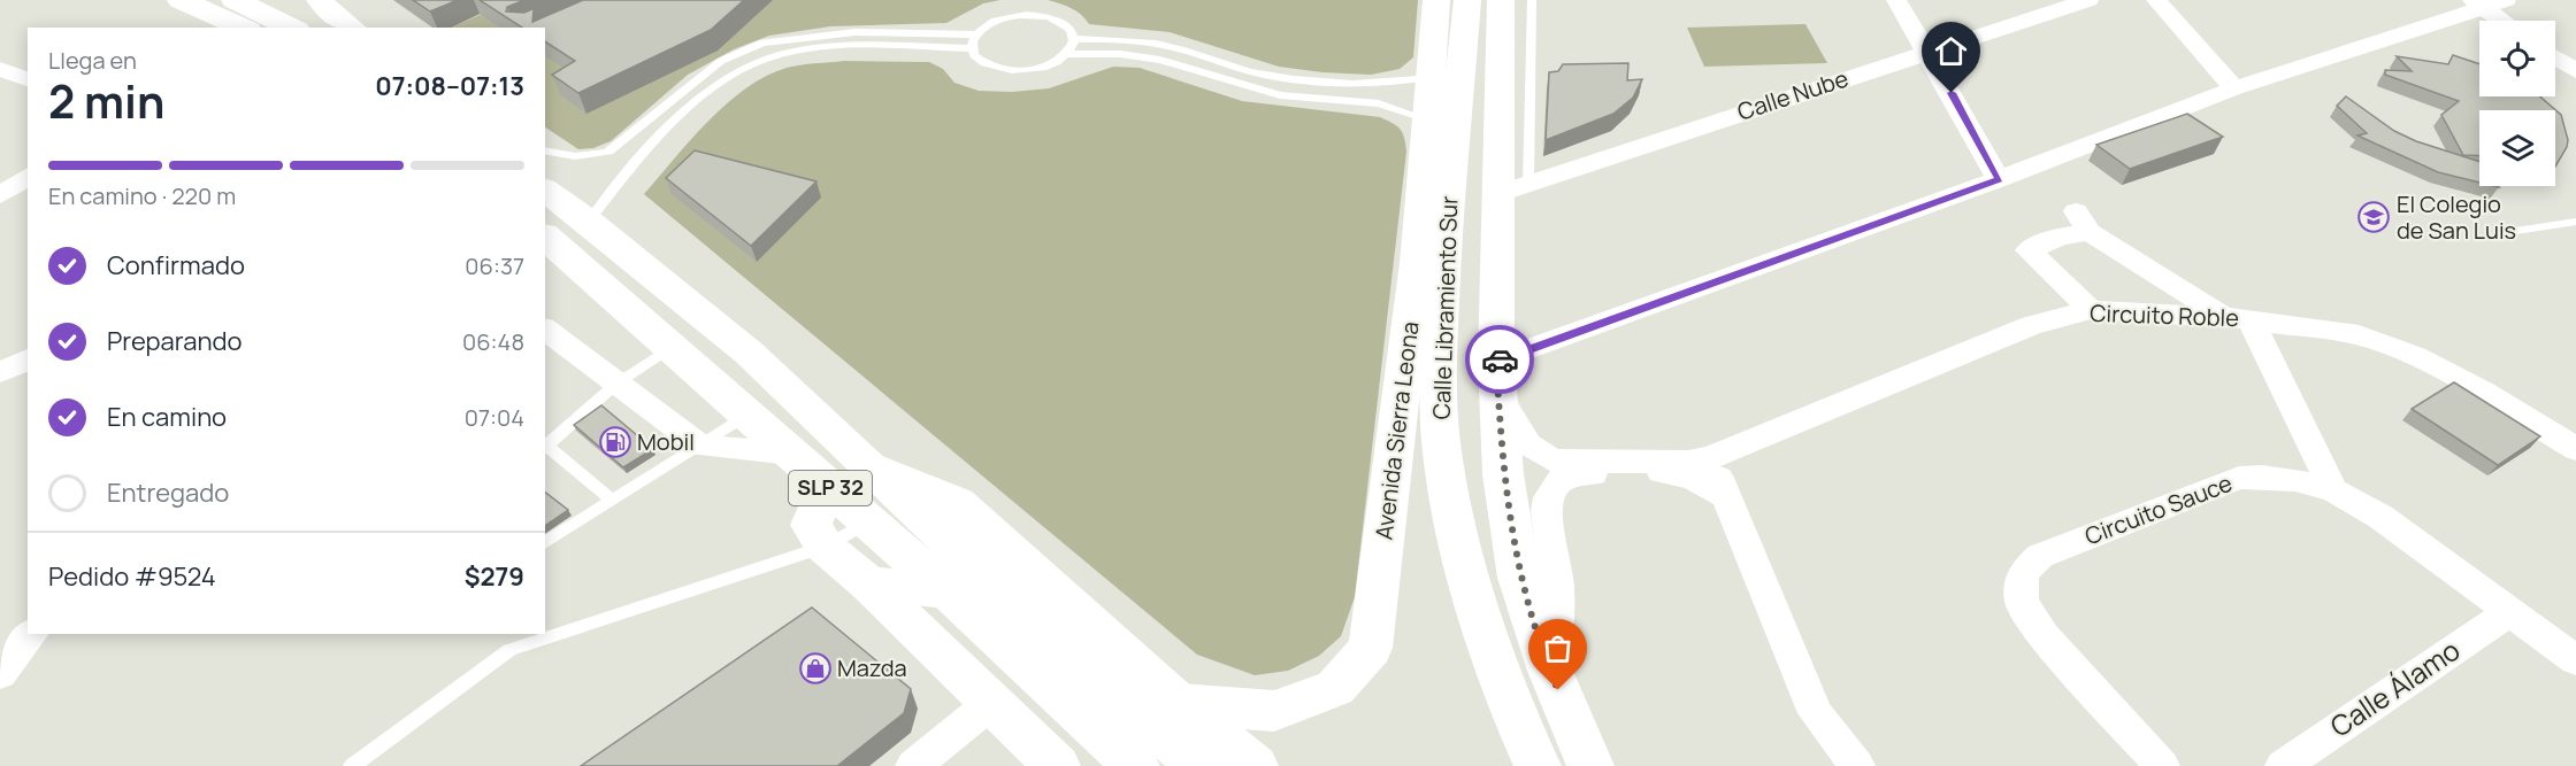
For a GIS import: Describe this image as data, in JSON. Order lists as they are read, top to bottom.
{
  "streets": {
    "main road": ["Calle Libramiento Sur", "Avenida Sierra Leona", "SLP 32"],
    "street": [
      "Calle Nube",
      "Circuito Roble",
      "Circuito Sauce",
      "Calle Álamo"
    ]
  },
  "crossings": [
    ["Circuito Sauce", "Calle Álamo"]
  ],
  "places": {
    "school or university": ["El Colegio de San Luis"],
    "fuel station": ["Mobil"],
    "shop": ["Mazda"]
  },
  "page": {
    "heading": ["2 min", "Llega en", "07:08–07:13"],
    "panel": ["Pedido #9524", "$279"],
    "bar": "En camino · 220 m",
    "list": [
      ["Confirmado", "06:37"],
      ["Preparando", "06:48"],
      ["En camino", "07:04"],
      "Entregado"
    ]
  }
}
